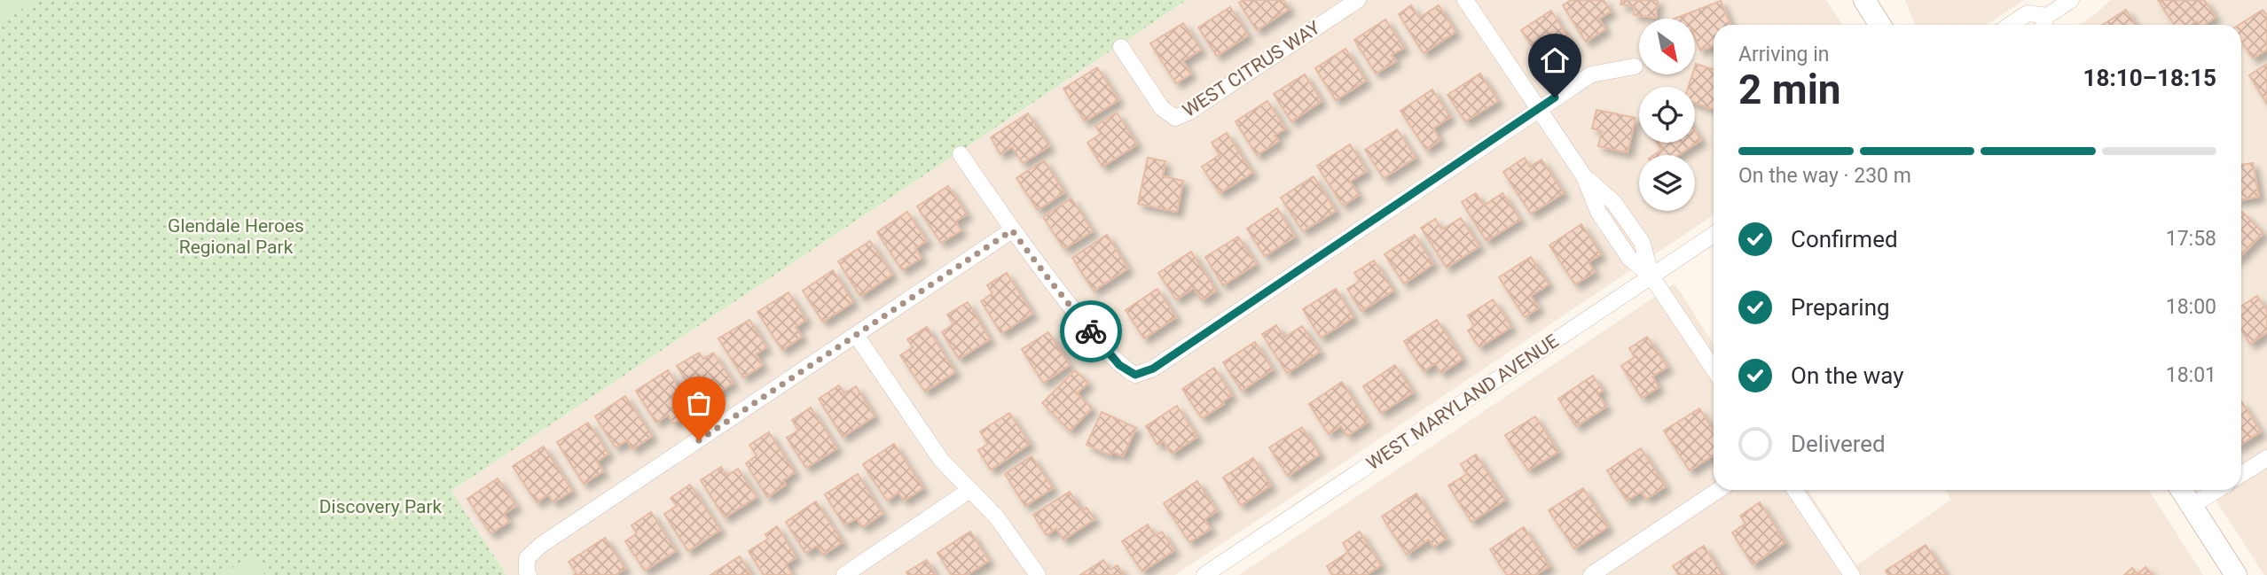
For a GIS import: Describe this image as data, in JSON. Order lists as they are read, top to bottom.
{
  "streets": {
    "street": ["WEST CITRUS WAY", "WEST MARYLAND AVENUE"]
  },
  "parks": ["Glendale Heroes Regional Park", "Discovery Park"],
  "north": "bottom right",
  "page": {
    "heading": ["2 min", "Arriving in", "18:10–18:15"],
    "bar": "On the way · 230 m",
    "list": [
      ["Confirmed", "17:58"],
      ["Preparing", "18:00"],
      ["On the way", "18:01"],
      "Delivered"
    ]
  }
}
